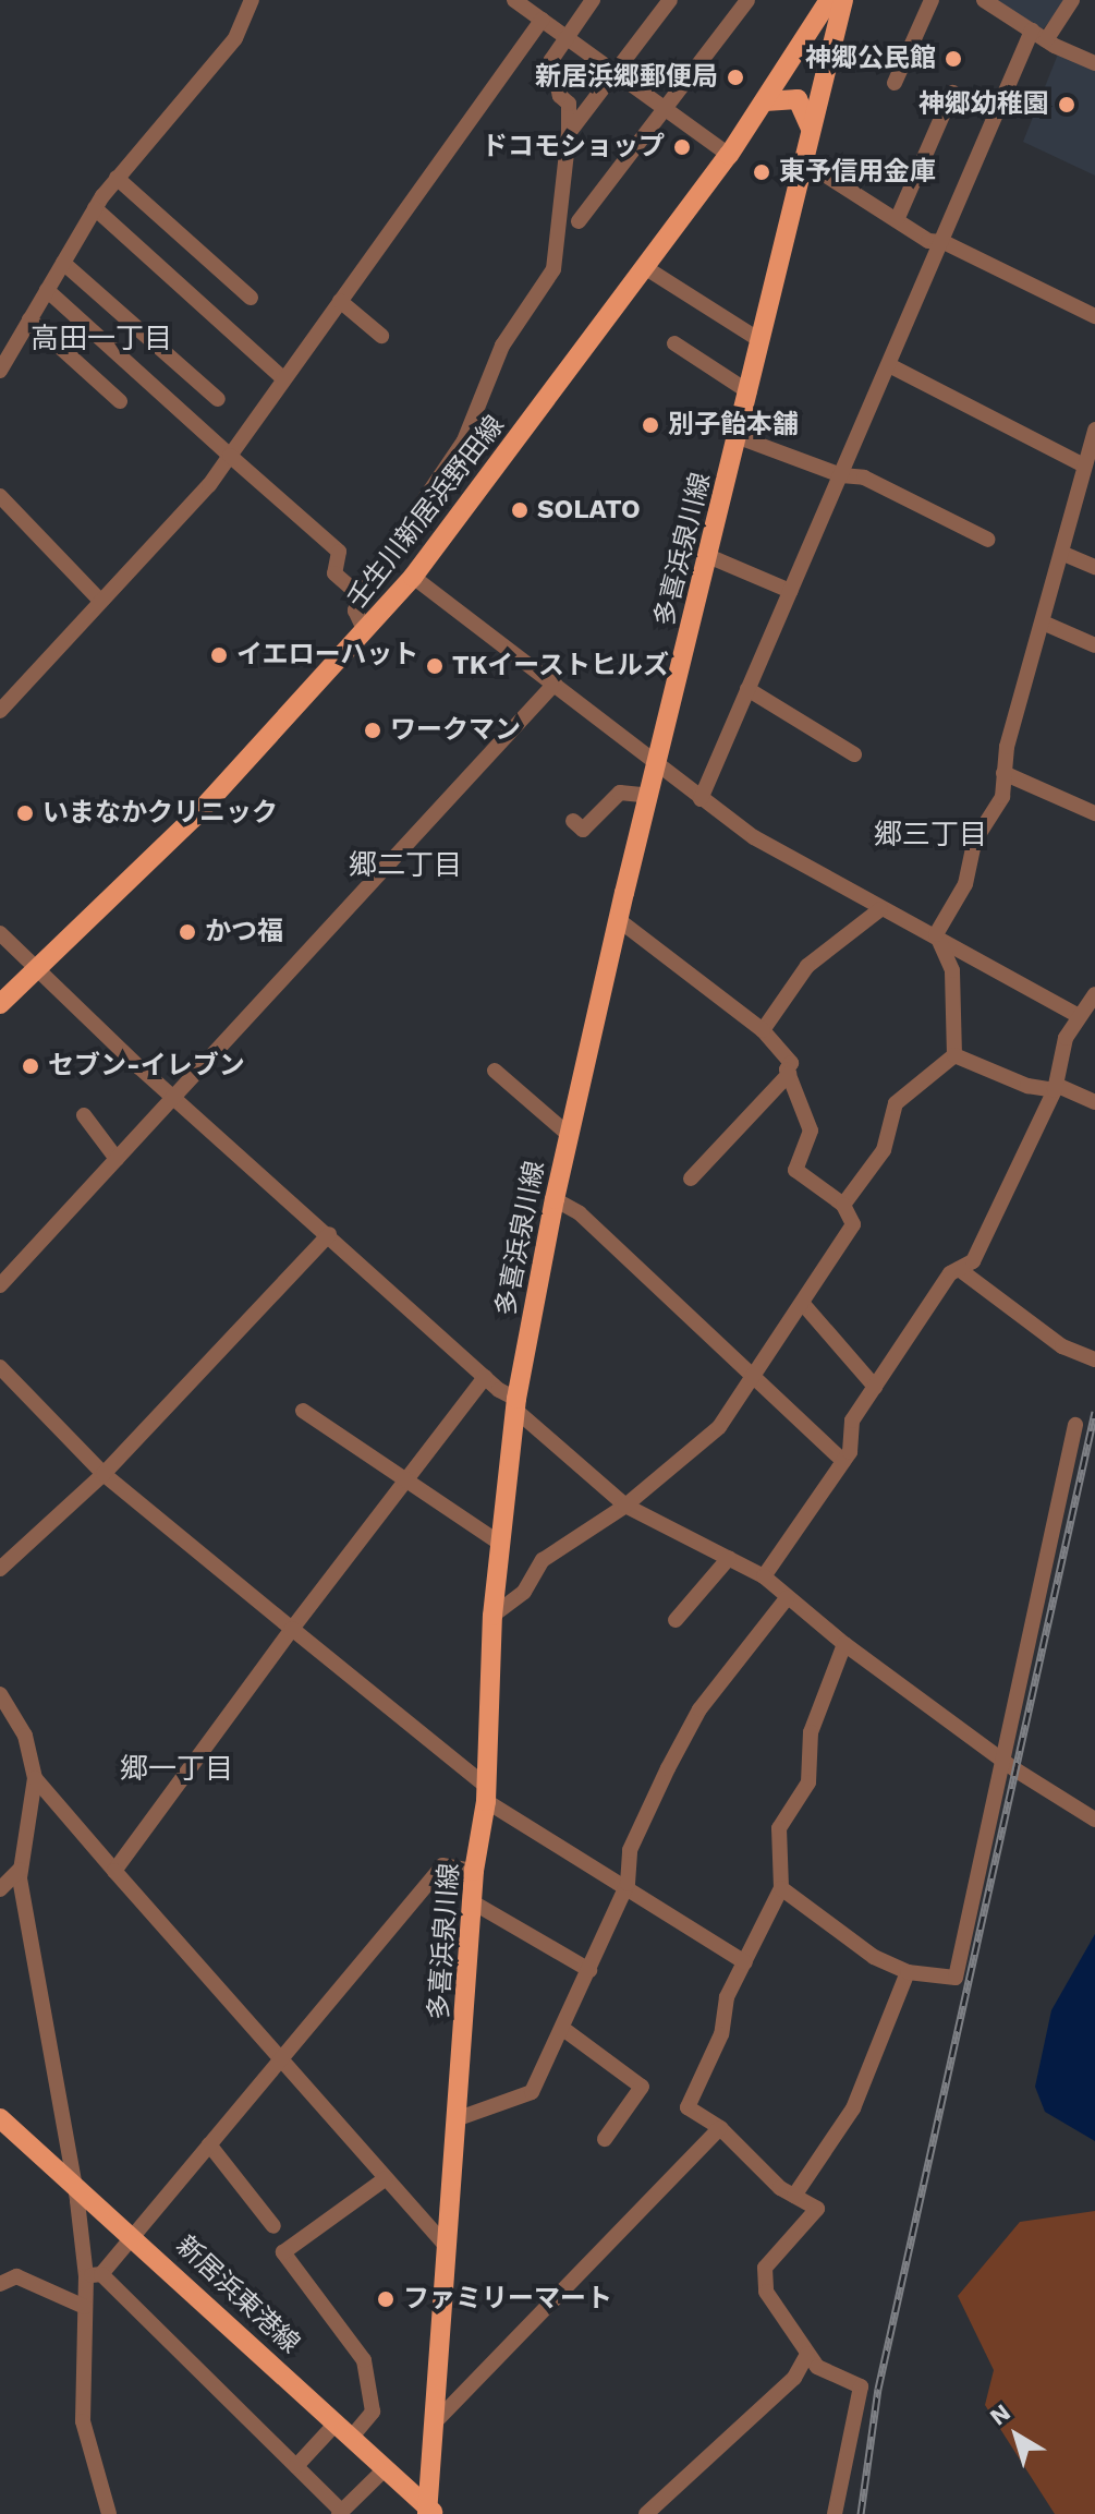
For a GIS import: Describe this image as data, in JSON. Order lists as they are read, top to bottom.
{
  "streets": {
    "main road": ["壬生川新居浜野田線", "多喜浜泉川線", "新居浜東港線"]
  },
  "crossings": [
    ["多喜浜泉川線", "新居浜東港線"]
  ],
  "districts": [
    "高田一丁目",
    "郷三丁目",
    "郷二丁目",
    "郷一丁目"
  ],
  "places": [
    "神郷公民館",
    "新居浜郷郵便局",
    "神郷幼稚園",
    "ドコモショップ",
    "東予信用金庫",
    "別子飴本舗",
    "SOLATO",
    "イエローハット",
    "TKイーストヒルズ",
    "ワークマン",
    "いまなかクリニック",
    "かつ福",
    "セブン-イレブン",
    "ファミリーマート"
  ],
  "north": "top left"
}
